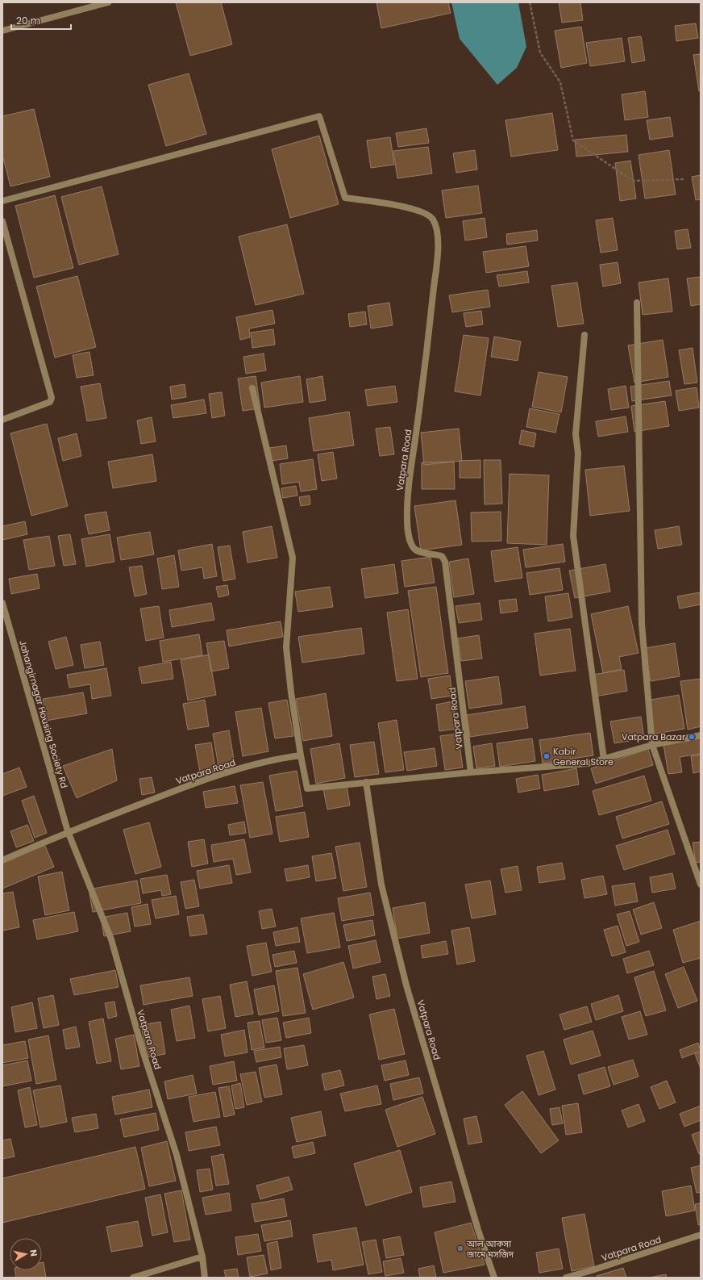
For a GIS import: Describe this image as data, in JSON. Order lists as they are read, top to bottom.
{
  "streets": {
    "street": ["Vatpara Road", "Jahangirnagar Housing Society Rd"]
  },
  "crossings": [
    ["Vatpara Road", "Jahangirnagar Housing Society Rd"]
  ],
  "places": ["Vatpara Bazar", "Kabir General Store", "আল আকসা জামে মসজিদ"],
  "scale_bar": "20 m",
  "north": "right"
}
